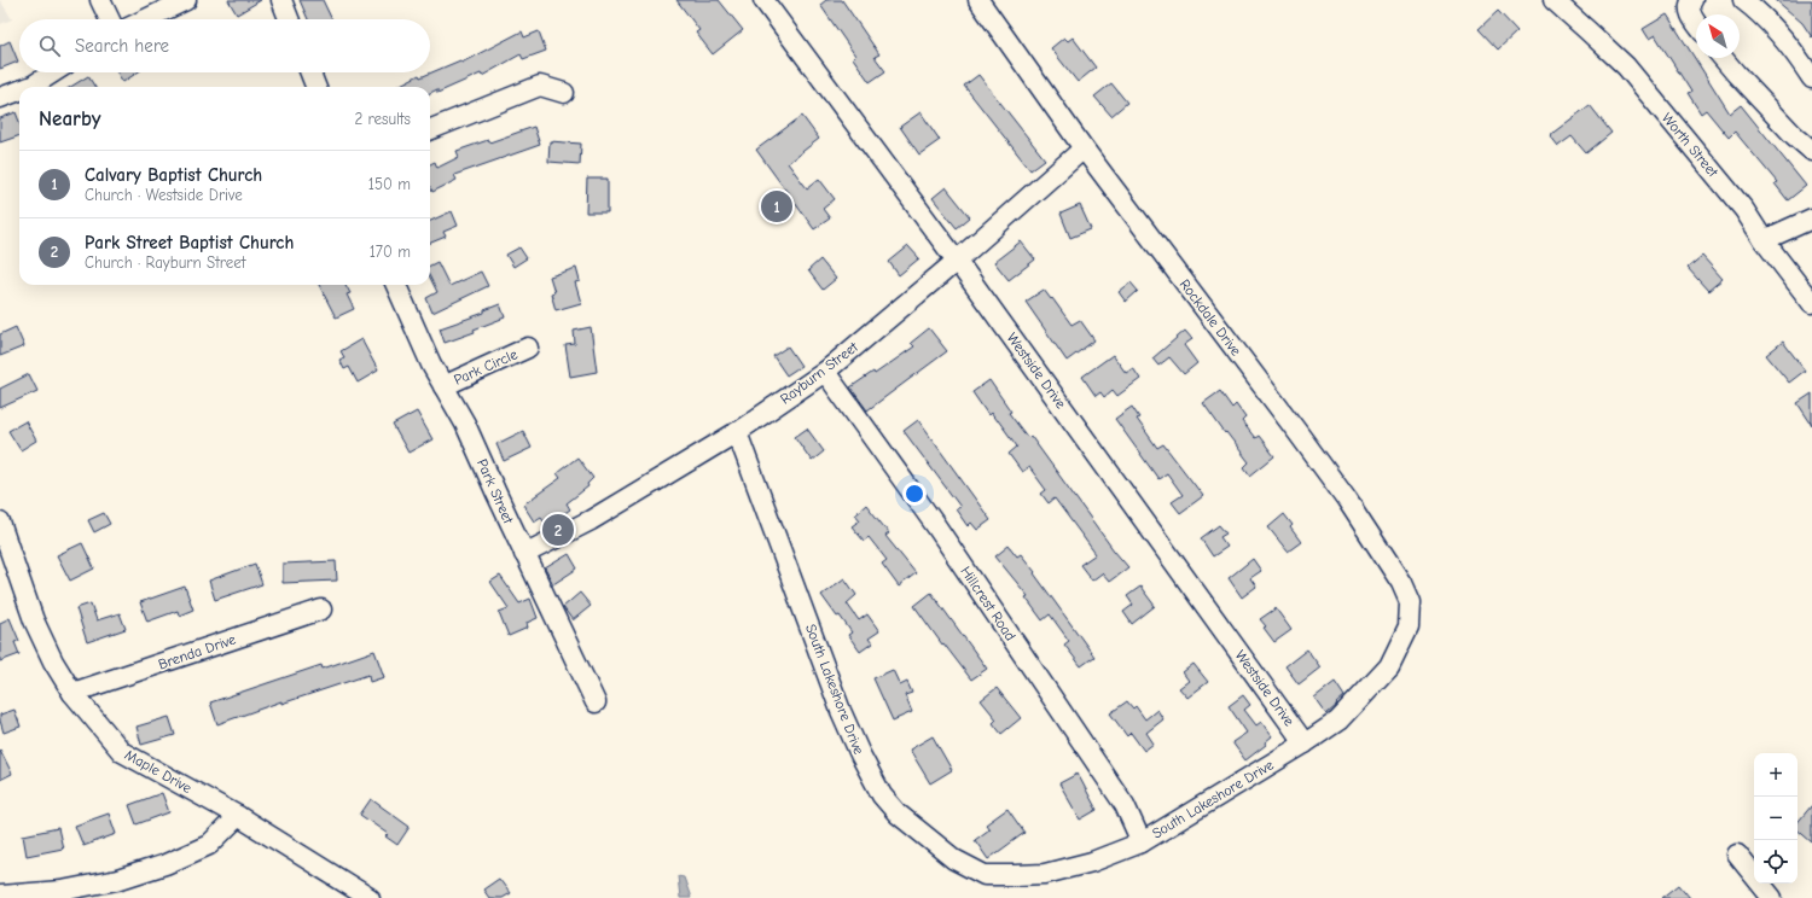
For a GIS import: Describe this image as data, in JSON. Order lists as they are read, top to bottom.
{
  "streets": {
    "street": [
      "Worth Street",
      "Rockdale Drive",
      "Park Circle",
      "Westside Drive",
      "Rayburn Street",
      "Park Street",
      "Hillcrest Road",
      "Brenda Drive",
      "South Lakeshore Drive",
      "Maple Drive"
    ]
  },
  "crossings": [
    ["Rockdale Drive", "Rayburn Street"],
    ["Rockdale Drive", "South Lakeshore Drive"],
    ["Park Circle", "Park Street"],
    ["Westside Drive", "Rayburn Street"],
    ["Westside Drive", "South Lakeshore Drive"],
    ["Rayburn Street", "Park Street"],
    ["Rayburn Street", "Hillcrest Road"],
    ["Rayburn Street", "South Lakeshore Drive"],
    ["Hillcrest Road", "South Lakeshore Drive"],
    ["Brenda Drive", "Maple Drive"]
  ],
  "north": "top left",
  "page": {
    "search": "Search here",
    "heading": ["Nearby", "2 results"],
    "list": [
      {
        "mark": "1",
        "name": "Calvary Baptist Church",
        "note": "Church · Westside Drive",
        "value": "150 m"
      },
      {
        "mark": "2",
        "name": "Park Street Baptist Church",
        "note": "Church · Rayburn Street",
        "value": "170 m"
      }
    ],
    "pins": ["1", "2"],
    "map_buttons": ["+", "−"]
  }
}
